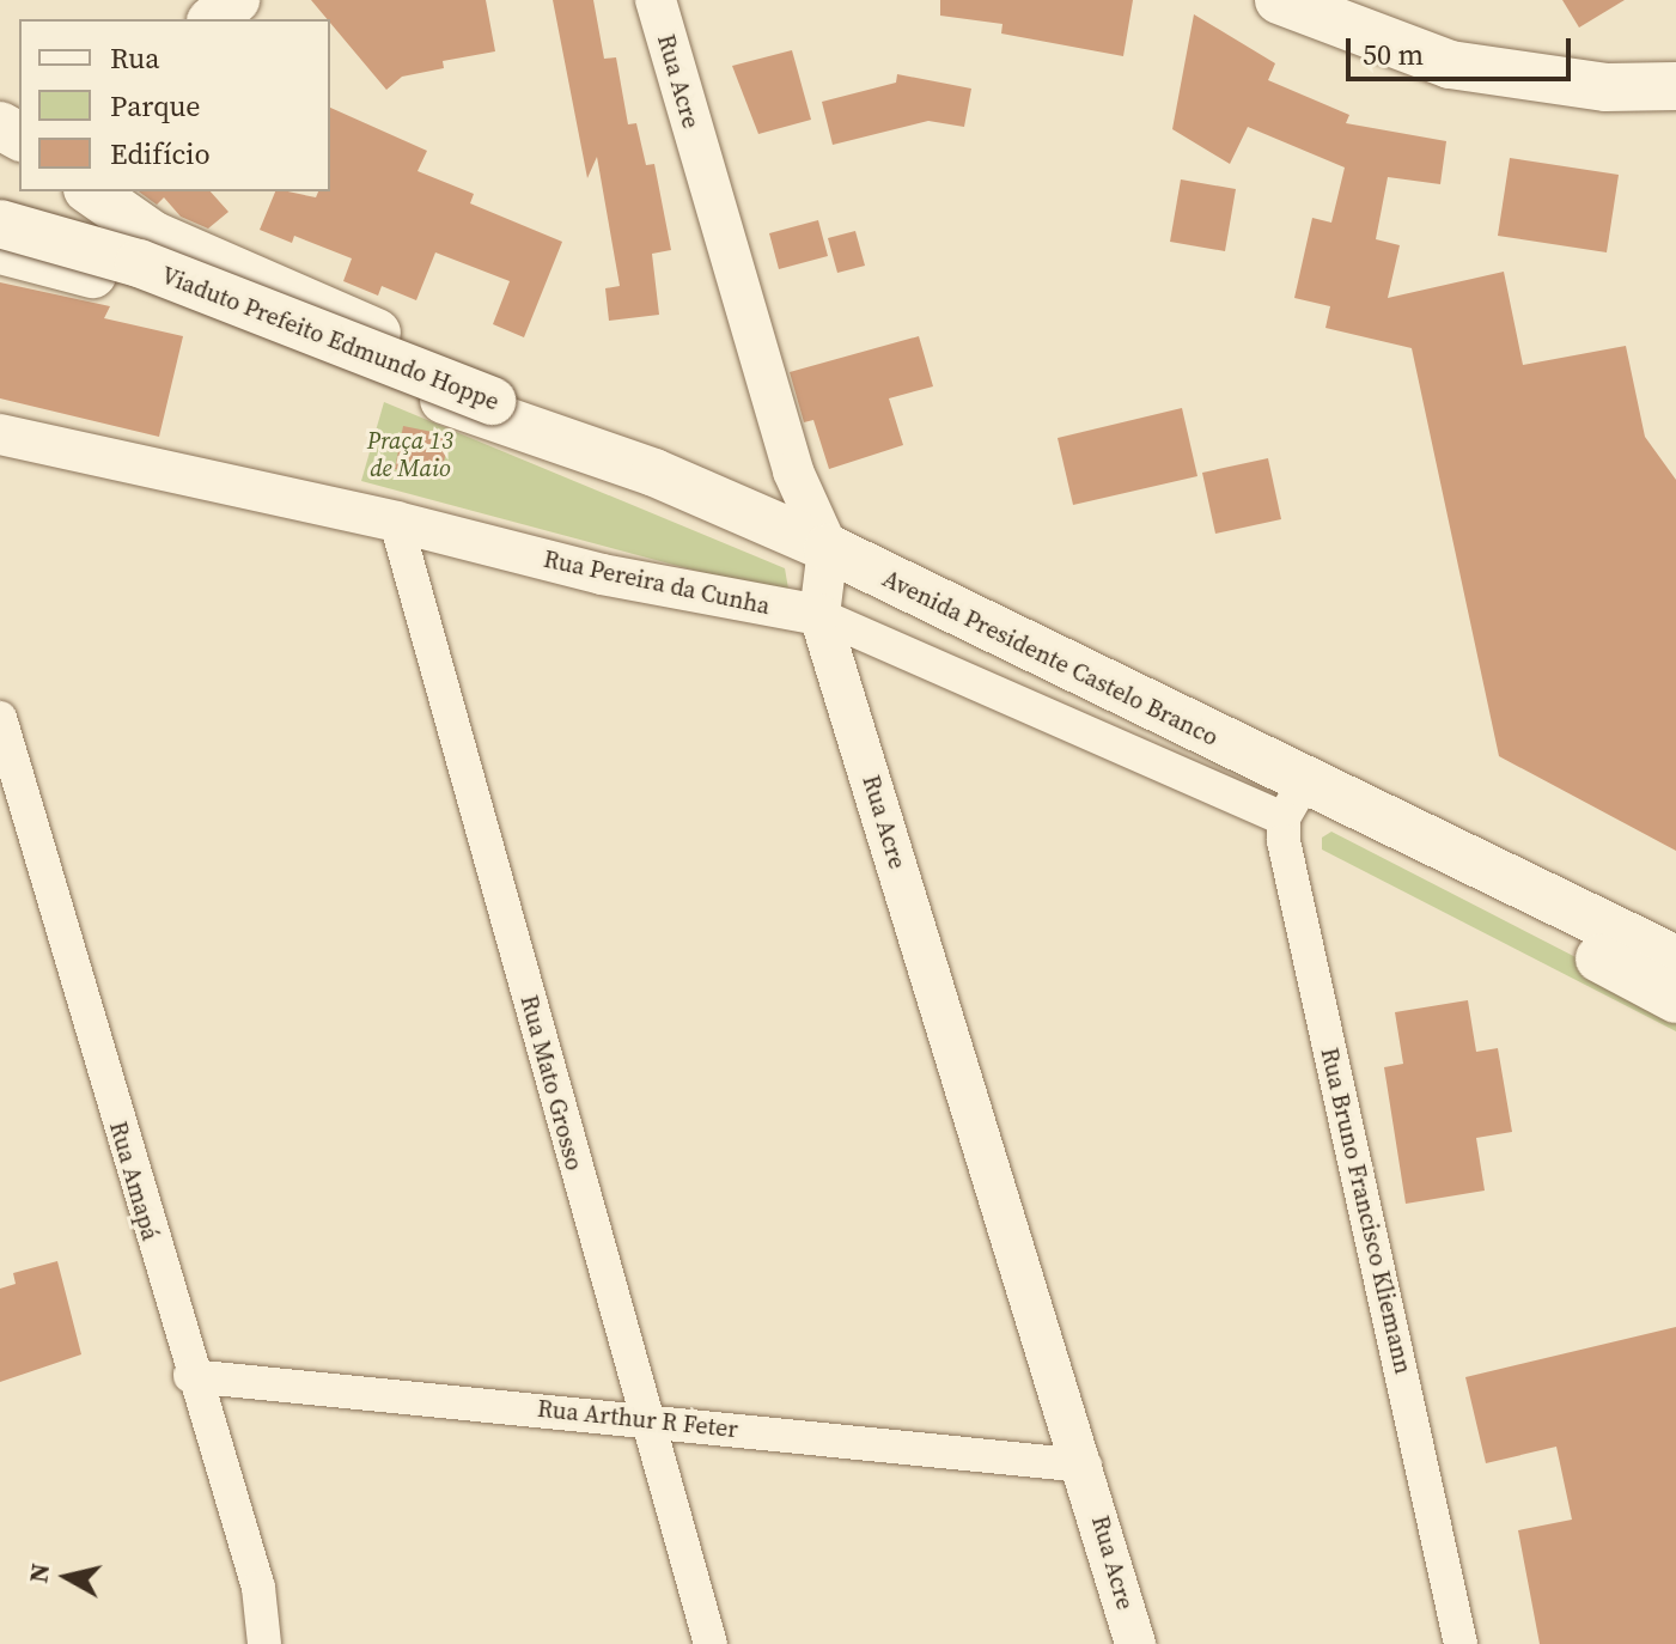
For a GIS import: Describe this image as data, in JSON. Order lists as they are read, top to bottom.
{
  "streets": {
    "main road": ["Viaduto Prefeito Edmundo Hoppe", "Avenida Presidente Castelo Branco"],
    "street": [
      "Rua Acre",
      "Rua Pereira da Cunha",
      "Rua Mato Grosso",
      "Rua Amapá",
      "Rua Bruno Francisco Kliemann",
      "Rua Arthur R Feter"
    ]
  },
  "crossings": [
    ["Rua Acre", "Rua Pereira da Cunha"],
    ["Rua Acre", "Avenida Presidente Castelo Branco"],
    ["Rua Acre", "Rua Arthur R Feter"],
    ["Viaduto Prefeito Edmundo Hoppe", "Avenida Presidente Castelo Branco"],
    ["Rua Pereira da Cunha", "Avenida Presidente Castelo Branco"],
    ["Rua Pereira da Cunha", "Rua Mato Grosso"],
    ["Rua Pereira da Cunha", "Rua Bruno Francisco Kliemann"],
    ["Avenida Presidente Castelo Branco", "Rua Bruno Francisco Kliemann"],
    ["Rua Mato Grosso", "Rua Arthur R Feter"],
    ["Rua Amapá", "Rua Arthur R Feter"]
  ],
  "parks": ["Praça 13 de Maio"],
  "legend": ["Rua", "Parque", "Edifício"],
  "scale_bar": "50 m",
  "north": "left"
}
